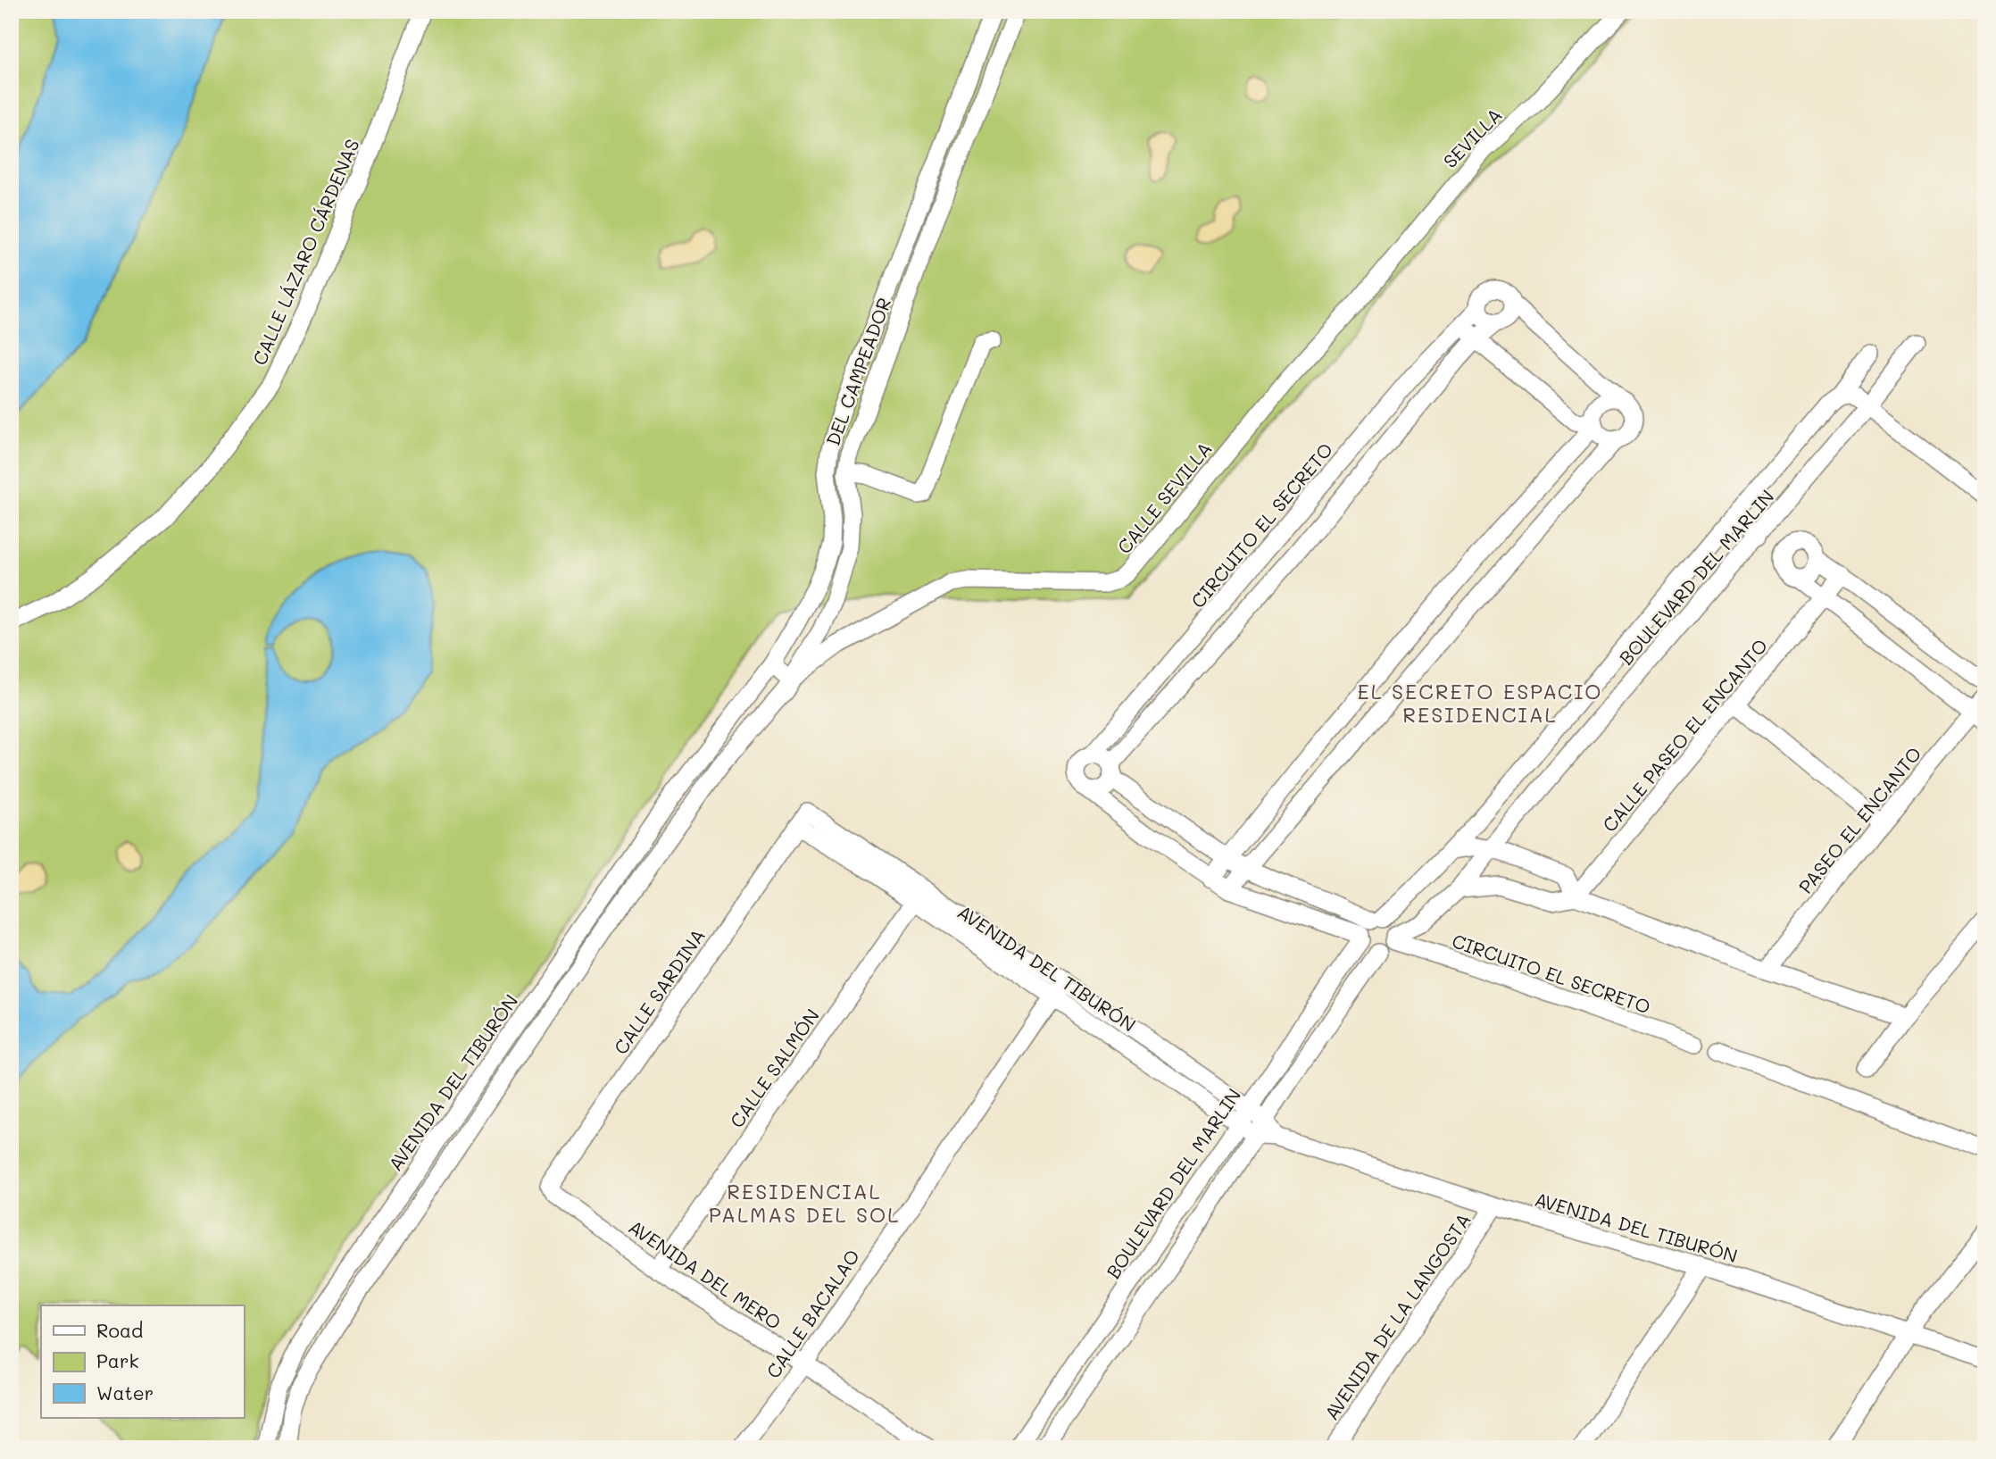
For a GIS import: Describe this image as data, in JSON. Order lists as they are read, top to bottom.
{
  "streets": {
    "street": [
      "SEVILLA",
      "CALLE LÁZARO CÁRDENAS",
      "DEL CAMPEADOR",
      "CALLE SEVILLA",
      "CIRCUITO EL SECRETO",
      "BOULEVARD DEL MARLIN",
      "CALLE PASEO EL ENCANTO",
      "PASEO EL ENCANTO",
      "AVENIDA DEL TIBURÓN",
      "CALLE SARDINA",
      "CALLE SALMÓN",
      "AVENIDA DEL MERO",
      "CALLE BACALAO",
      "AVENIDA DE LA LANGOSTA"
    ]
  },
  "crossings": [
    ["SEVILLA", "CALLE SEVILLA"],
    ["DEL CAMPEADOR", "CALLE SEVILLA"],
    ["DEL CAMPEADOR", "AVENIDA DEL TIBURÓN"],
    ["CIRCUITO EL SECRETO", "BOULEVARD DEL MARLIN"],
    ["BOULEVARD DEL MARLIN", "AVENIDA DEL TIBURÓN"],
    ["CALLE PASEO EL ENCANTO", "PASEO EL ENCANTO"],
    ["AVENIDA DEL TIBURÓN", "CALLE SARDINA"],
    ["AVENIDA DEL TIBURÓN", "CALLE SALMÓN"],
    ["AVENIDA DEL TIBURÓN", "CALLE BACALAO"],
    ["AVENIDA DEL TIBURÓN", "AVENIDA DE LA LANGOSTA"],
    ["CALLE SARDINA", "AVENIDA DEL MERO"],
    ["CALLE SALMÓN", "AVENIDA DEL MERO"],
    ["AVENIDA DEL MERO", "CALLE BACALAO"]
  ],
  "districts": ["EL SECRETO ESPACIO RESIDENCIAL", "RESIDENCIAL PALMAS DEL SOL"],
  "legend": ["Road", "Park", "Water"]
}
